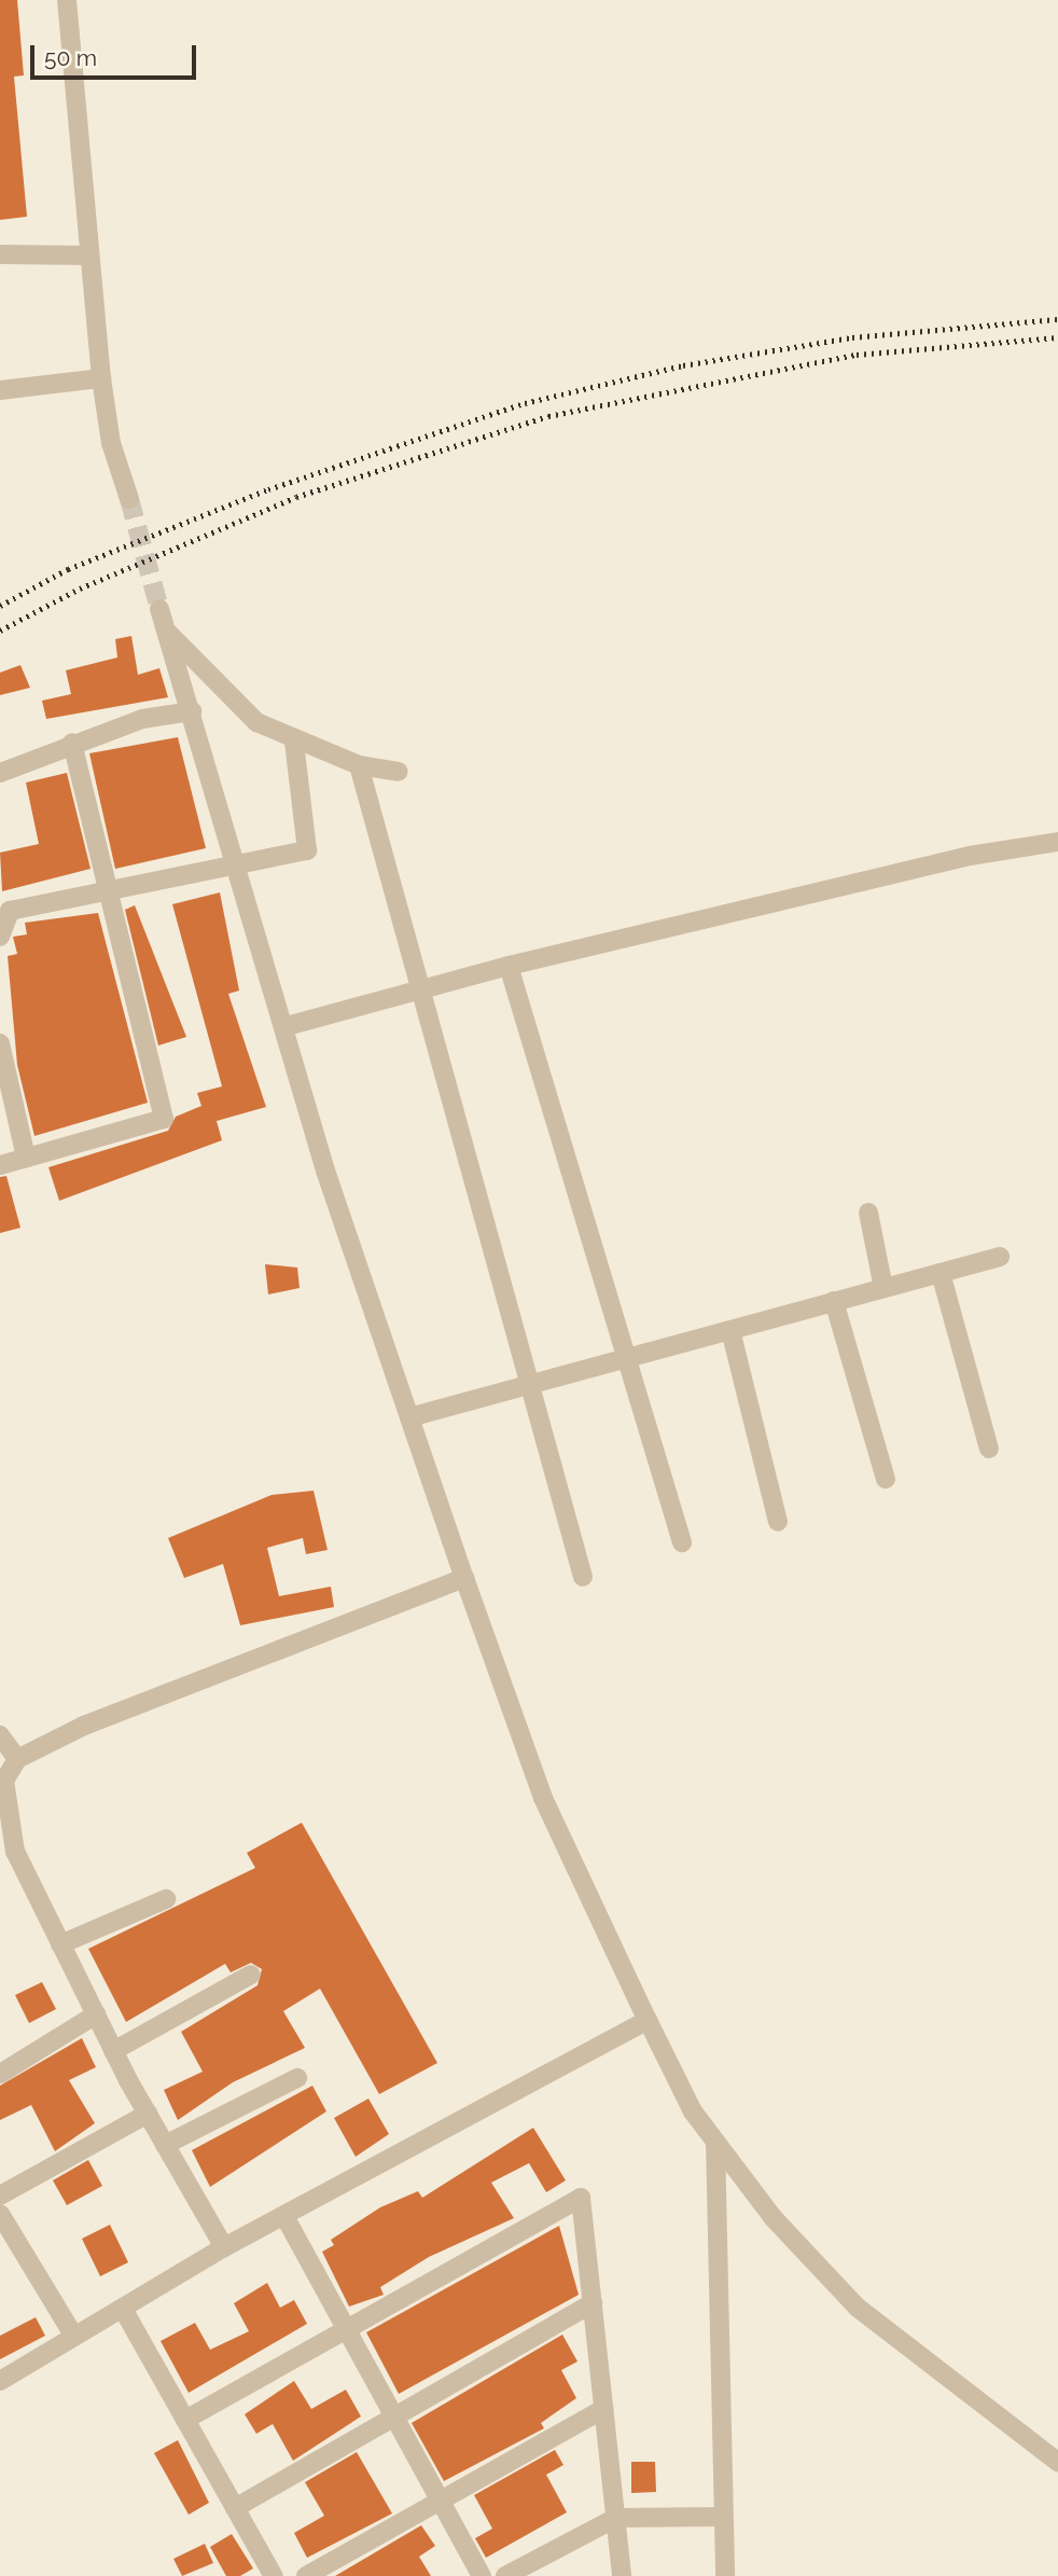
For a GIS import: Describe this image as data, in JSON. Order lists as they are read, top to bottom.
{
  "scale_bar": "50 m"
}
